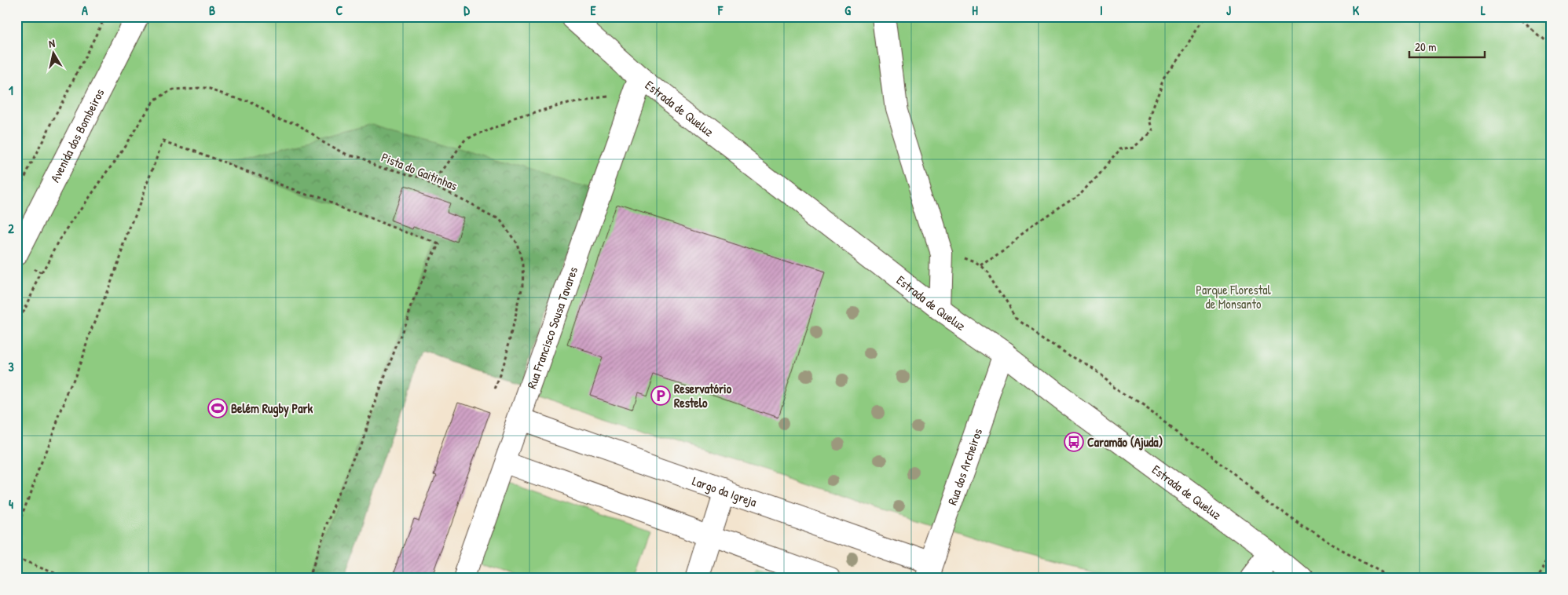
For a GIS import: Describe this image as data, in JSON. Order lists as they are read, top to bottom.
{
  "streets": {
    "street": [
      "Estrada de Queluz",
      "Avenida dos Bombeiros",
      "Rua Francisco Sousa Tavares",
      "Rua dos Archeiros",
      "Largo da Igreja"
    ],
    "path": ["Pista do Gaitinhas"]
  },
  "crossings": [
    ["Estrada de Queluz", "Rua Francisco Sousa Tavares"],
    ["Estrada de Queluz", "Rua dos Archeiros"],
    ["Rua Francisco Sousa Tavares", "Largo da Igreja"],
    ["Rua dos Archeiros", "Largo da Igreja"]
  ],
  "parks": ["Parque Florestal de Monsanto"],
  "places": {
    "parking": ["Reservatório Restelo"],
    "sports": ["Belém Rugby Park"],
    "bus stop": ["Caramão (Ajuda)"]
  },
  "scale_bar": "20 m",
  "north": "top",
  "grid": {
    "columns": [
      "A",
      "B",
      "C",
      "D",
      "E",
      "F",
      "G",
      "H",
      "I",
      "J",
      "K",
      "L"
    ],
    "rows": [
      "1",
      "2",
      "3",
      "4"
    ]
  }
}
